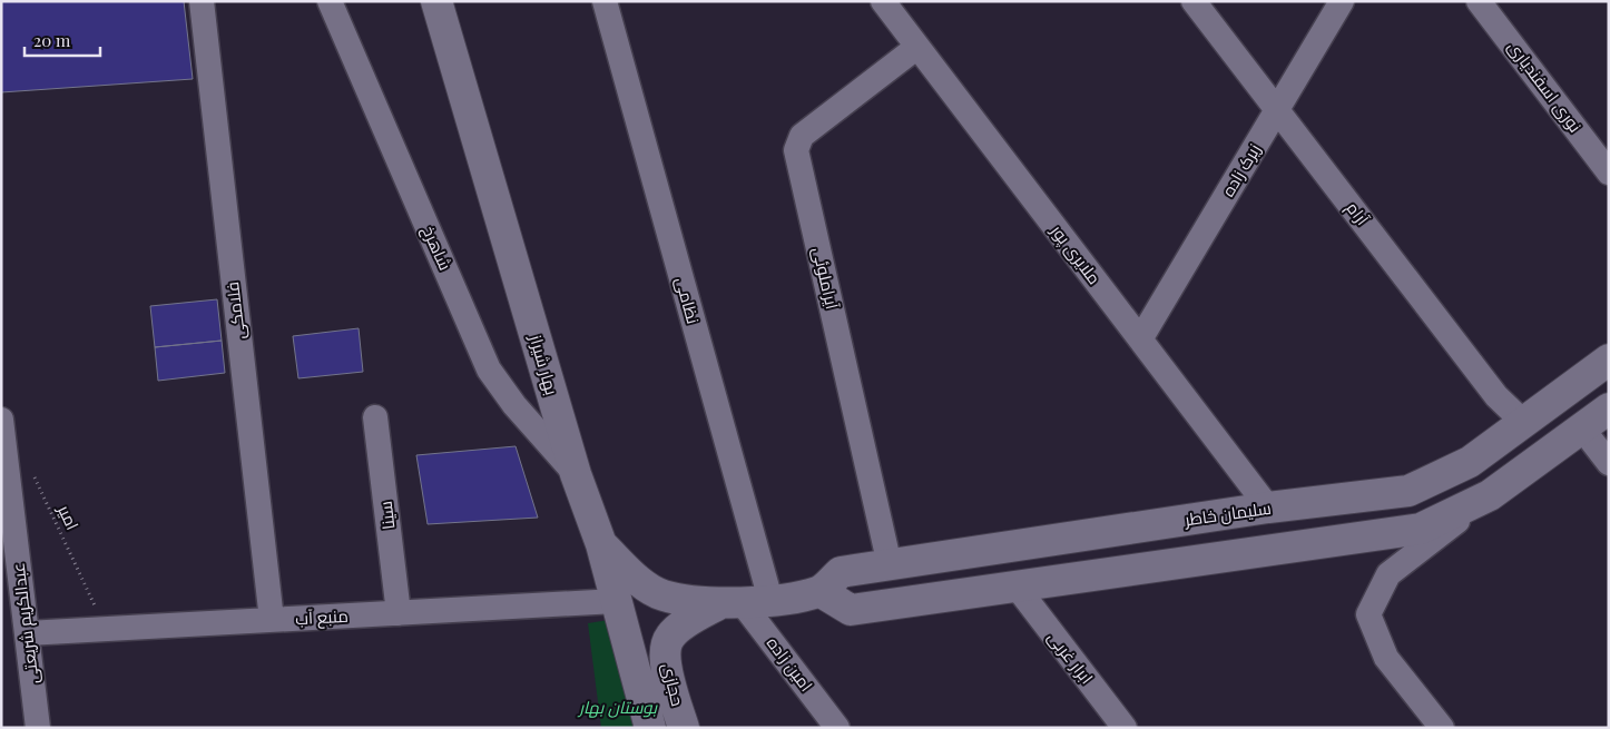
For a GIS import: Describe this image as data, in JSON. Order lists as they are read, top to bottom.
{
  "streets": {
    "main road": ["بهار شیراز", "سلیمان خاطر", "حجازی"],
    "street": [
      "نوری اسفندیاری",
      "زیرک زاده",
      "آرام",
      "شاهرخ",
      "ملایری پور",
      "آیراملوئی",
      "نظامی",
      "فلامکی",
      "سینا",
      "منبع آب",
      "عبدالکریم شریعتی",
      "ابرار غربی",
      "امین زاده"
    ],
    "path": ["امیر"]
  },
  "crossings": [
    ["زیرک زاده", "آرام"],
    ["زیرک زاده", "ملایری پور"],
    ["آرام", "سلیمان خاطر"],
    ["شاهرخ", "بهار شیراز"],
    ["ملایری پور", "آیراملوئی"],
    ["ملایری پور", "سلیمان خاطر"],
    ["آیراملوئی", "سلیمان خاطر"],
    ["نظامی", "امین زاده"],
    ["نظامی", "حجازی"],
    ["فلامکی", "منبع آب"],
    ["بهار شیراز", "منبع آب"],
    ["سینا", "منبع آب"],
    ["امیر", "منبع آب"],
    ["منبع آب", "عبدالکریم شریعتی"],
    ["امین زاده", "حجازی"]
  ],
  "parks": ["بوستان بهار"],
  "scale_bar": "20 m"
}
